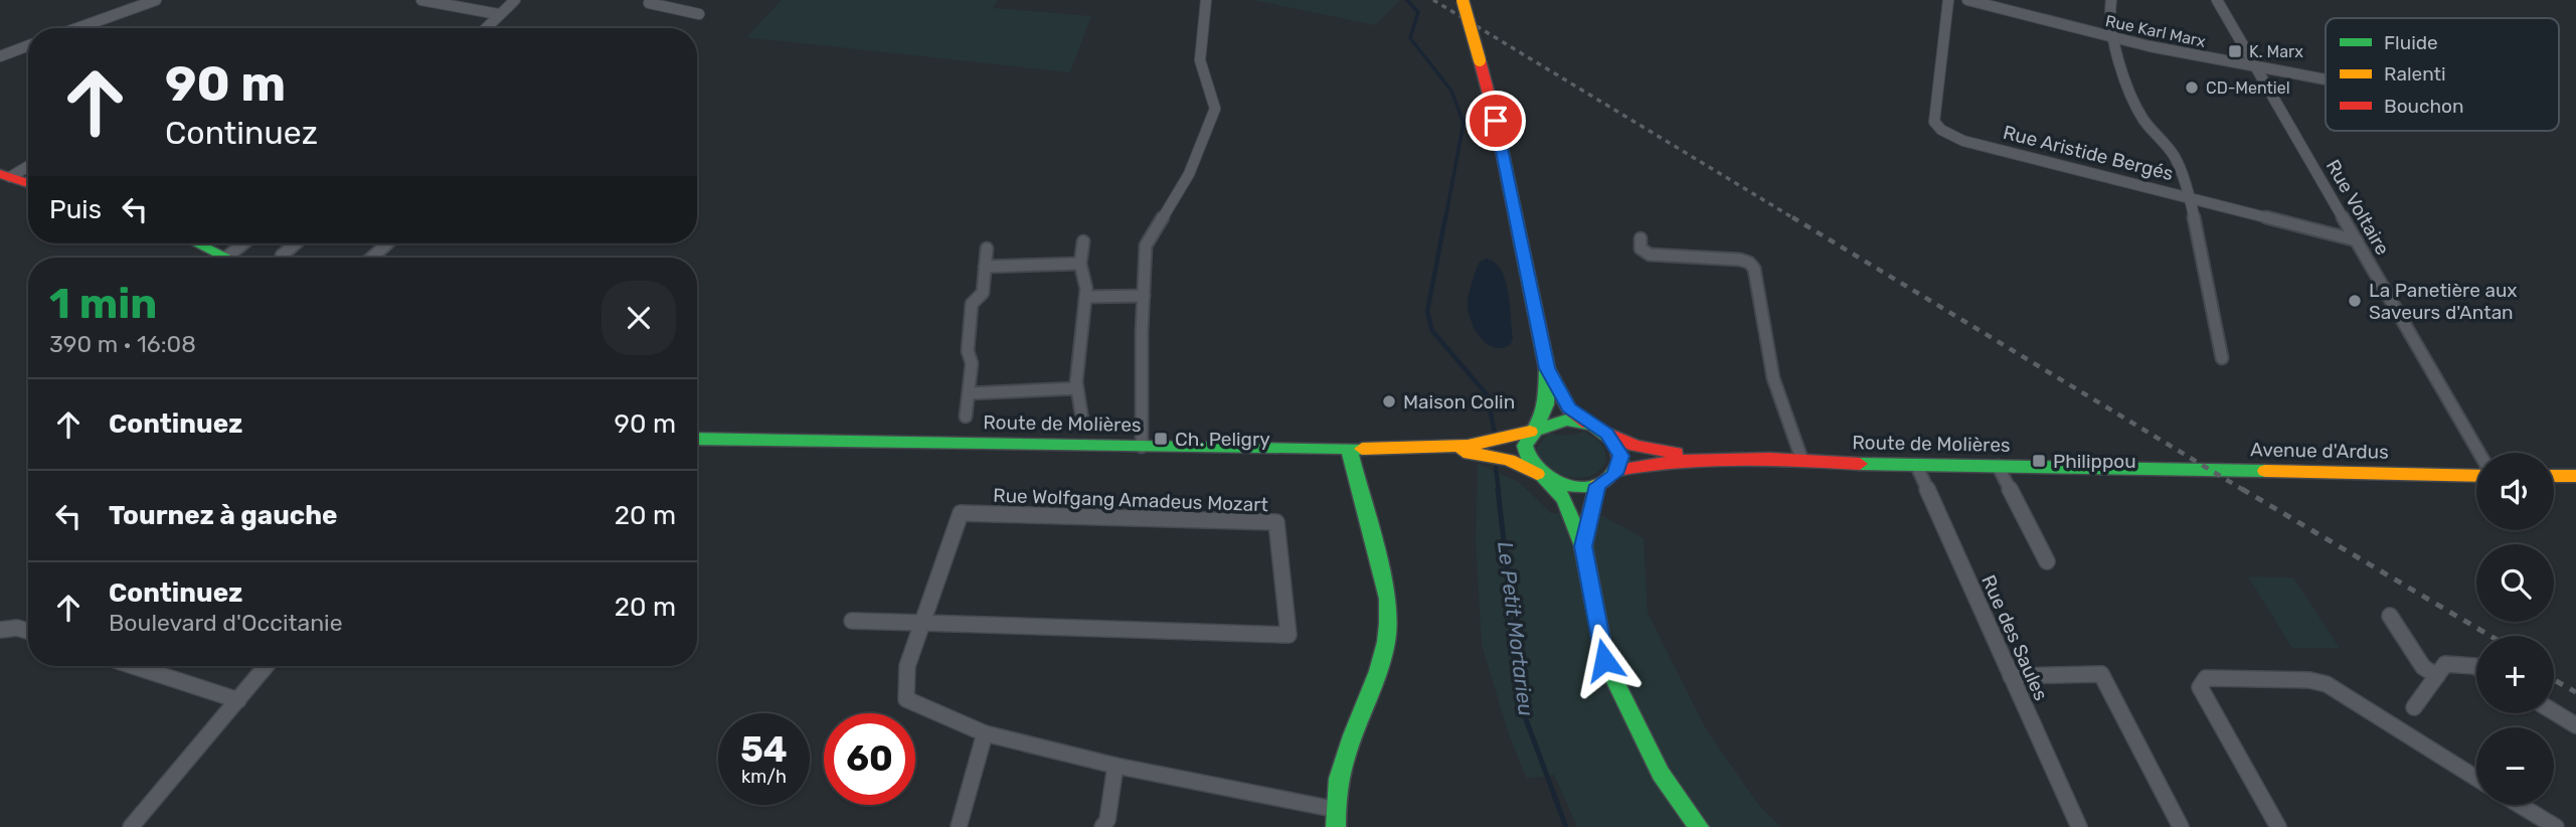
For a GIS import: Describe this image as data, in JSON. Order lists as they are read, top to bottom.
{
  "streets": {
    "main road": ["Route de Molières", "Avenue d'Ardus"],
    "street": [
      "Rue Karl Marx",
      "Rue Aristide Bergés",
      "Rue Voltaire",
      "Rue Wolfgang Amadeus Mozart",
      "Rue des Saules"
    ]
  },
  "crossings": [
    ["Rue Karl Marx", "Rue Voltaire"],
    ["Rue Aristide Bergés", "Rue Voltaire"],
    ["Route de Molières", "Avenue d'Ardus"],
    ["Route de Molières", "Rue des Saules"]
  ],
  "water": ["Le Petit Mortarieu"],
  "places": {
    "transit": ["K. Marx", "Ch. Peligry", "Philippou"],
    "other": ["CD-Mentiel", "La Panetière aux Saveurs d'Antan", "Maison Colin"]
  },
  "legend": ["Fluide", "Ralenti", "Bouchon"],
  "page": {
    "turn": ["90 m", "Continuez"],
    "then": "Puis",
    "heading": ["1 min", "390 m · 16:08"],
    "list": [
      {
        "name": "Continuez",
        "value": "90 m"
      },
      {
        "name": "Tournez à gauche",
        "value": "20 m"
      },
      {
        "name": "Continuez",
        "note": "Boulevard d'Occitanie",
        "value": "20 m"
      }
    ],
    "map_buttons": ["+", "−"],
    "speed": "54 km/h",
    "limit": "60"
  }
}
